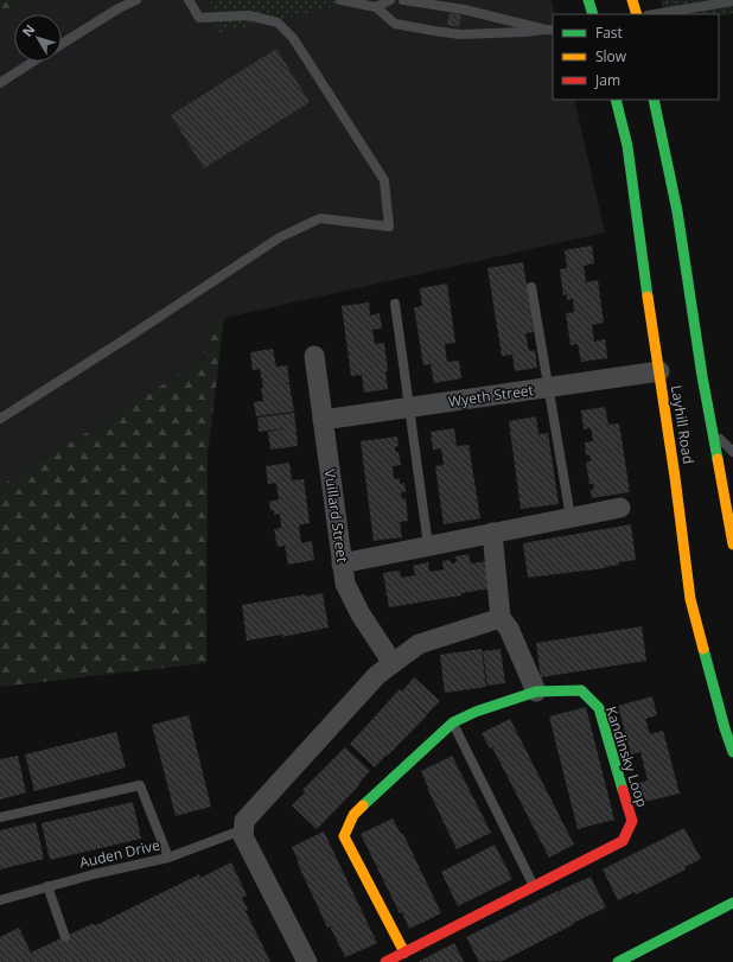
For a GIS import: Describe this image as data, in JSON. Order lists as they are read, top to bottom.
{
  "streets": {
    "main road": ["Layhill Road", "Kandinsky Loop"],
    "street": ["Wyeth Street", "Vuillard Street"],
    "lane": ["Auden Drive"]
  },
  "crossings": [
    ["Wyeth Street", "Layhill Road"],
    ["Wyeth Street", "Vuillard Street"]
  ],
  "legend": ["Fast", "Slow", "Jam"],
  "north": "top left"
}
